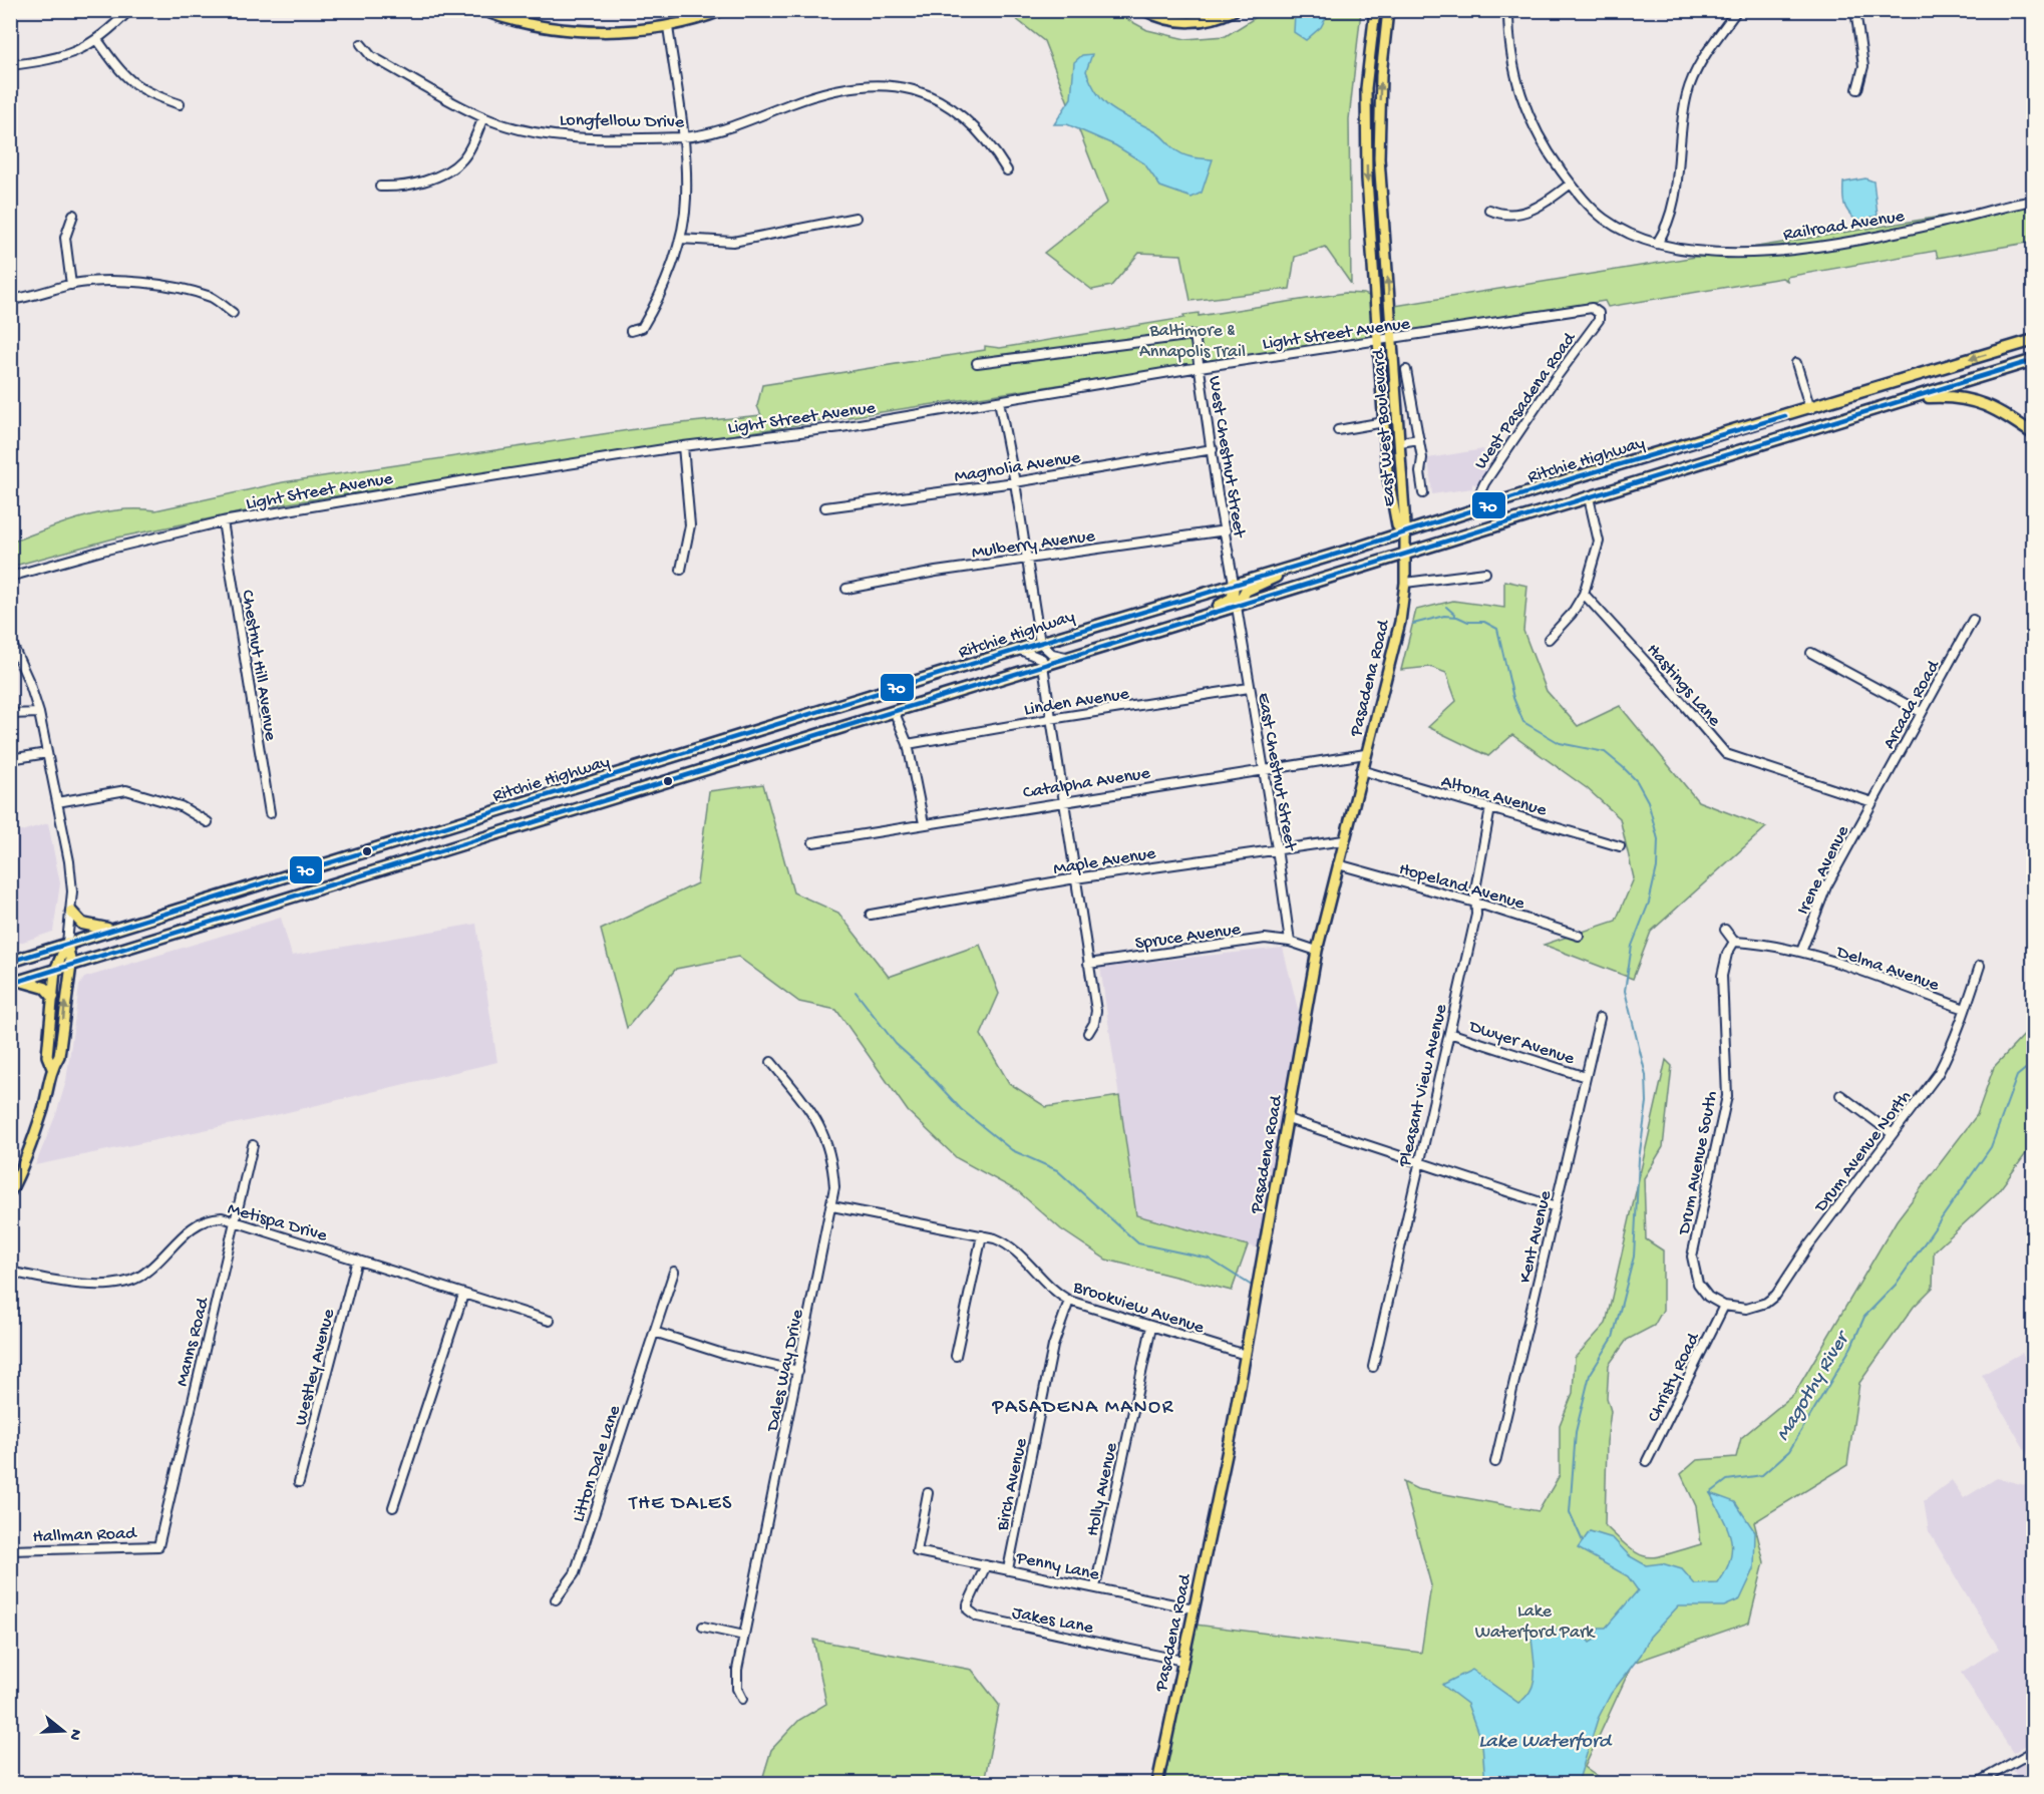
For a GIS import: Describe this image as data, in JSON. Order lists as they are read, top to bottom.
{
  "streets": {
    "highway": ["Ritchie Highway"],
    "main road": ["East West Boulevard", "Pasadena Road"],
    "street": [
      "Longfellow Drive",
      "Railroad Avenue",
      "Light Street Avenue",
      "West Pasadena Road",
      "West Chestnut Street",
      "Magnolia Avenue",
      "Mulberry Avenue",
      "Chestnut Hill Avenue",
      "Hastings Lane",
      "Linden Avenue",
      "Arcada Road",
      "East Chestnut Street",
      "Catalpha Avenue",
      "Altona Avenue",
      "Maple Avenue",
      "Irene Avenue",
      "Hopeland Avenue",
      "Spruce Avenue",
      "Delma Avenue",
      "Dwyer Avenue",
      "Pleasant View Avenue",
      "Drum Avenue North",
      "Drum Avenue South",
      "Metispa Drive",
      "Kent Avenue",
      "Brookview Avenue",
      "Manns Road",
      "Westley Avenue",
      "Dales Way Drive",
      "Christy Road",
      "Litton Dale Lane",
      "Birch Avenue",
      "Holly Avenue",
      "Hallman Road",
      "Penny Lane",
      "Jakes Lane"
    ]
  },
  "crossings": [
    ["Light Street Avenue", "West Pasadena Road"],
    ["Light Street Avenue", "East West Boulevard"],
    ["Light Street Avenue", "West Chestnut Street"],
    ["Light Street Avenue", "Chestnut Hill Avenue"],
    ["West Pasadena Road", "Ritchie Highway"],
    ["East West Boulevard", "Ritchie Highway"],
    ["East West Boulevard", "Pasadena Road"],
    ["West Chestnut Street", "Ritchie Highway"],
    ["West Chestnut Street", "Magnolia Avenue"],
    ["West Chestnut Street", "Mulberry Avenue"],
    ["Ritchie Highway", "Pasadena Road"],
    ["Pasadena Road", "Catalpha Avenue"],
    ["Pasadena Road", "Altona Avenue"],
    ["Pasadena Road", "Maple Avenue"],
    ["Pasadena Road", "Hopeland Avenue"],
    ["Pasadena Road", "Spruce Avenue"],
    ["Pasadena Road", "Brookview Avenue"],
    ["Pasadena Road", "Penny Lane"],
    ["Pasadena Road", "Jakes Lane"],
    ["Hastings Lane", "Arcada Road"],
    ["Hastings Lane", "Irene Avenue"],
    ["Linden Avenue", "East Chestnut Street"],
    ["Arcada Road", "Irene Avenue"],
    ["East Chestnut Street", "Catalpha Avenue"],
    ["East Chestnut Street", "Maple Avenue"],
    ["East Chestnut Street", "Spruce Avenue"],
    ["Altona Avenue", "Pleasant View Avenue"],
    ["Irene Avenue", "Delma Avenue"],
    ["Hopeland Avenue", "Pleasant View Avenue"],
    ["Delma Avenue", "Drum Avenue North"],
    ["Dwyer Avenue", "Pleasant View Avenue"],
    ["Dwyer Avenue", "Kent Avenue"],
    ["Drum Avenue North", "Drum Avenue South"],
    ["Drum Avenue North", "Christy Road"],
    ["Drum Avenue South", "Christy Road"],
    ["Metispa Drive", "Manns Road"],
    ["Metispa Drive", "Westley Avenue"],
    ["Brookview Avenue", "Dales Way Drive"],
    ["Brookview Avenue", "Birch Avenue"],
    ["Brookview Avenue", "Holly Avenue"],
    ["Manns Road", "Hallman Road"],
    ["Birch Avenue", "Penny Lane"],
    ["Holly Avenue", "Penny Lane"],
    ["Penny Lane", "Jakes Lane"]
  ],
  "districts": ["PASADENA MANOR", "THE DALES"],
  "water": ["Magothy River", "Lake Waterford"],
  "parks": ["Baltimore & Annapolis Trail", "Lake Waterford Park"],
  "lines": ["transit line 70"],
  "north": "right"
}
